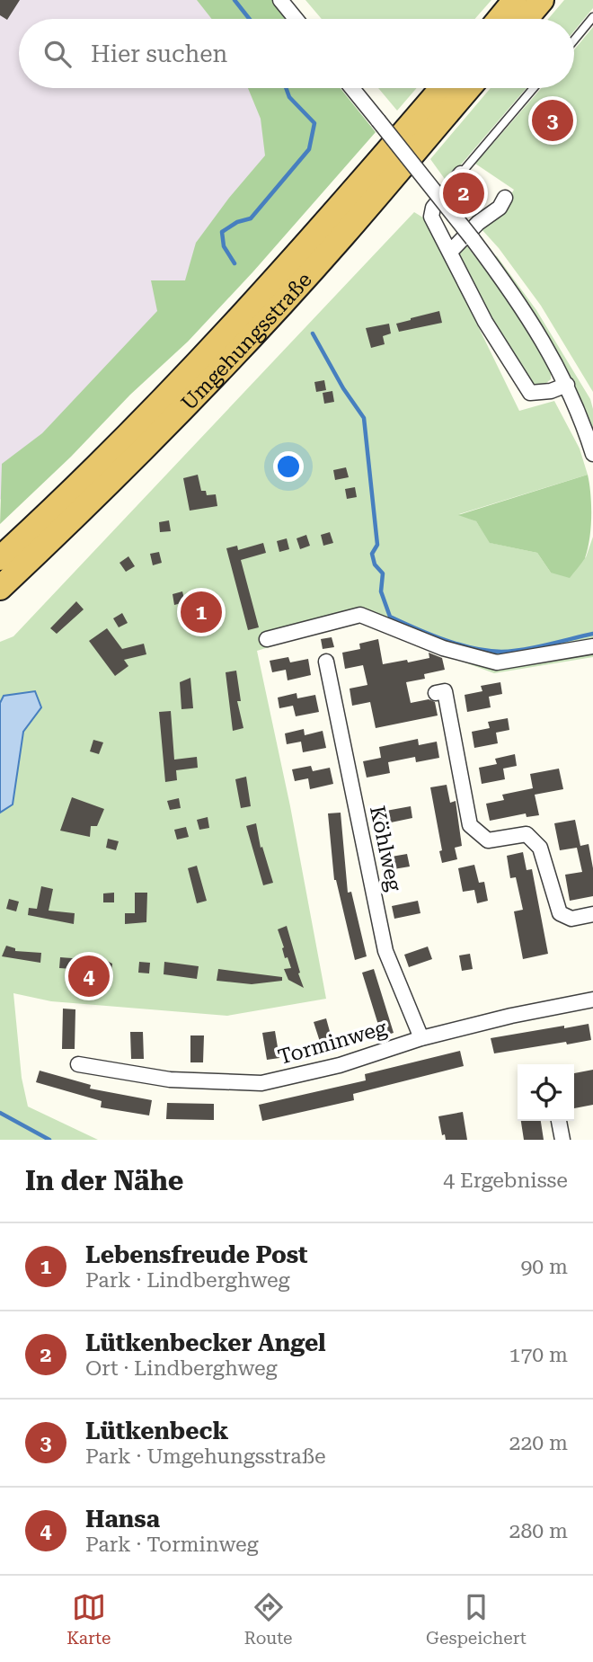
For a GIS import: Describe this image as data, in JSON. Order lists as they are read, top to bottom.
{
  "streets": {
    "highway": ["Umgehungsstraße"],
    "street": ["Köhlweg", "Torminweg"]
  },
  "crossings": [
    ["Köhlweg", "Torminweg"]
  ],
  "page": {
    "search": "Hier suchen",
    "pins": [
      "3",
      "2",
      "1",
      "4"
    ],
    "heading": ["In der Nähe", "4 Ergebnisse"],
    "list": [
      {
        "mark": "1",
        "name": "Lebensfreude Post",
        "note": "Park · Lindberghweg",
        "value": "90 m"
      },
      {
        "mark": "2",
        "name": "Lütkenbecker Angel",
        "note": "Ort · Lindberghweg",
        "value": "170 m"
      },
      {
        "mark": "3",
        "name": "Lütkenbeck",
        "note": "Park · Umgehungsstraße",
        "value": "220 m"
      },
      {
        "mark": "4",
        "name": "Hansa",
        "note": "Park · Torminweg",
        "value": "280 m"
      }
    ],
    "nav": ["Karte", "Route", "Gespeichert"]
  }
}
